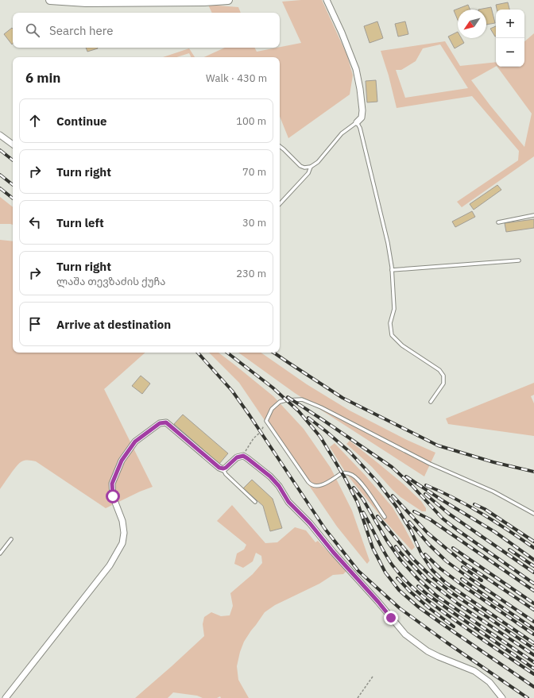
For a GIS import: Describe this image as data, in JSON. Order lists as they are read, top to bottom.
{
  "north": "bottom left",
  "page": {
    "map_buttons": ["+", "−"],
    "search": "Search here",
    "heading": ["6 min", "Walk · 430 m"],
    "list": [
      ["Continue", "100 m"],
      ["Turn right", "70 m"],
      ["Turn left", "30 m"],
      ["Turn right", "ლაშა თევზაძის ქუჩა", "230 m"],
      "Arrive at destination"
    ]
  }
}
